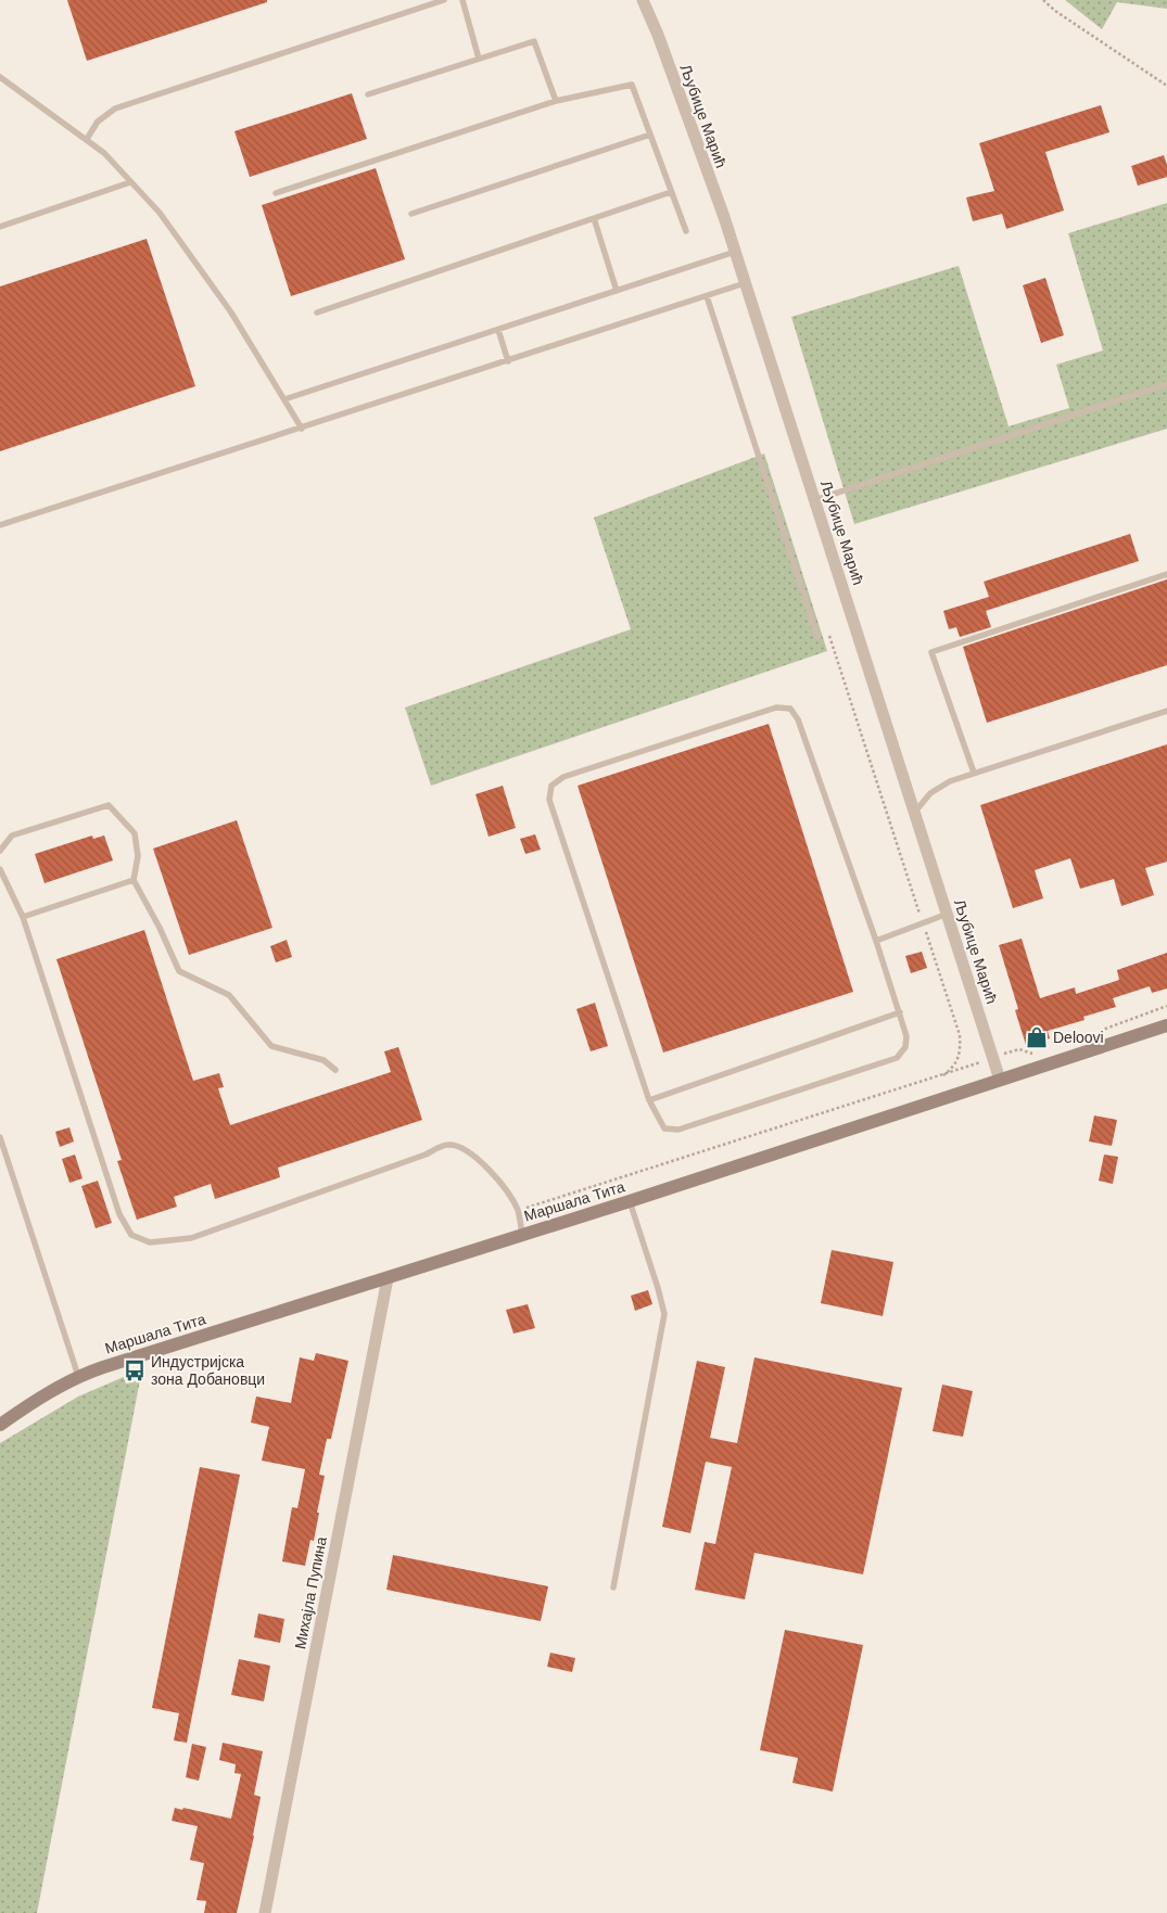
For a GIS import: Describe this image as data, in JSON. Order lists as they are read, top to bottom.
{
  "streets": {
    "main road": ["Маршала Тита"],
    "street": ["Љубице Марић", "Михајла Пупина"]
  },
  "crossings": [
    ["Љубице Марић", "Маршала Тита"],
    ["Маршала Тита", "Михајла Пупина"]
  ],
  "places": {
    "shop": ["Deloovi"],
    "bus stop": ["Индустријска зона Добановци"]
  }
}
